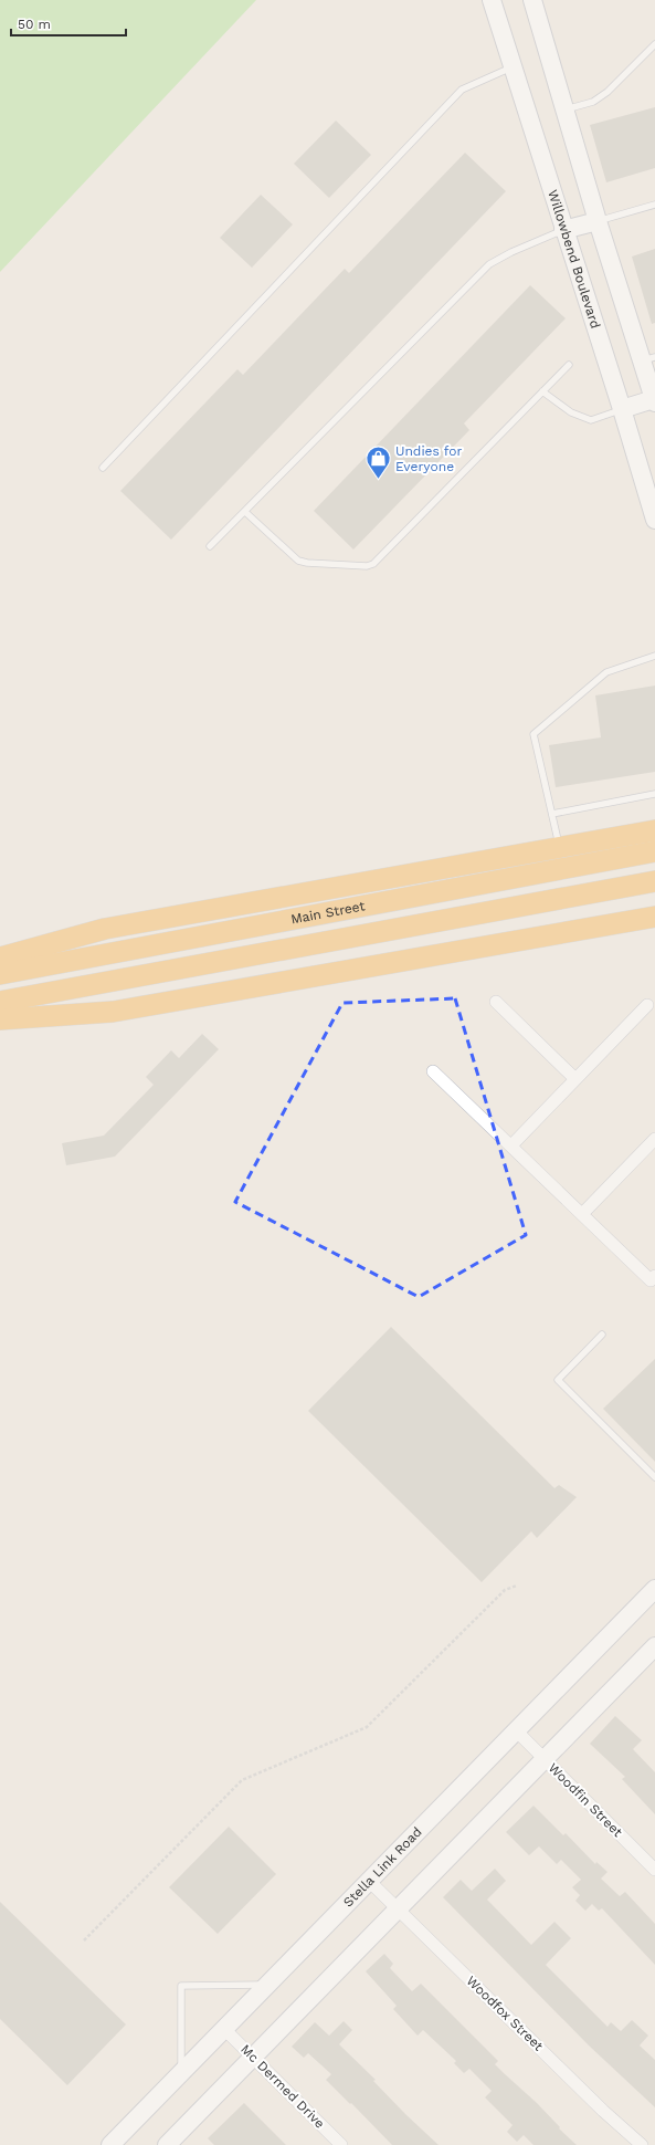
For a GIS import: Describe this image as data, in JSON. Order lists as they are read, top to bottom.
{
  "streets": {
    "highway": ["Main Street"],
    "main road": ["Willowbend Boulevard", "Stella Link Road"],
    "street": ["Woodfin Street", "Woodfox Street", "Mc Dermed Drive"]
  },
  "crossings": [
    ["Woodfin Street", "Stella Link Road"],
    ["Stella Link Road", "Woodfox Street"],
    ["Stella Link Road", "Mc Dermed Drive"]
  ],
  "places": {
    "shop": ["Undies for Everyone"]
  },
  "scale_bar": "50 m"
}
